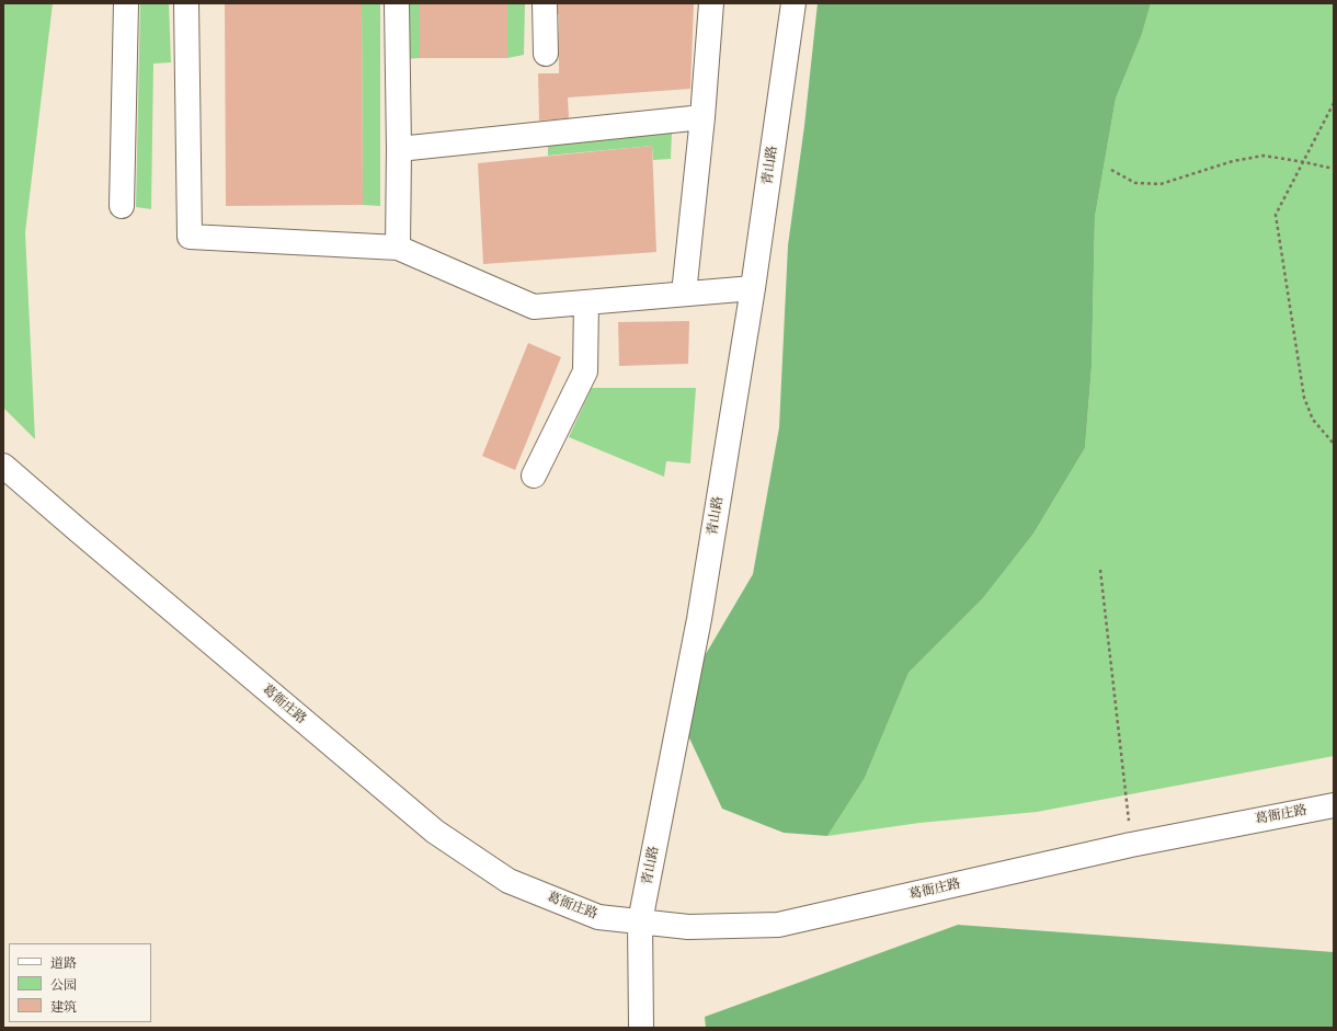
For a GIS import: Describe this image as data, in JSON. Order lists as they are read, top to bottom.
{
  "streets": {
    "street": ["青山路", "葛衙庄路"]
  },
  "crossings": [
    ["青山路", "葛衙庄路"]
  ],
  "legend": ["道路", "公园", "建筑"]
}
